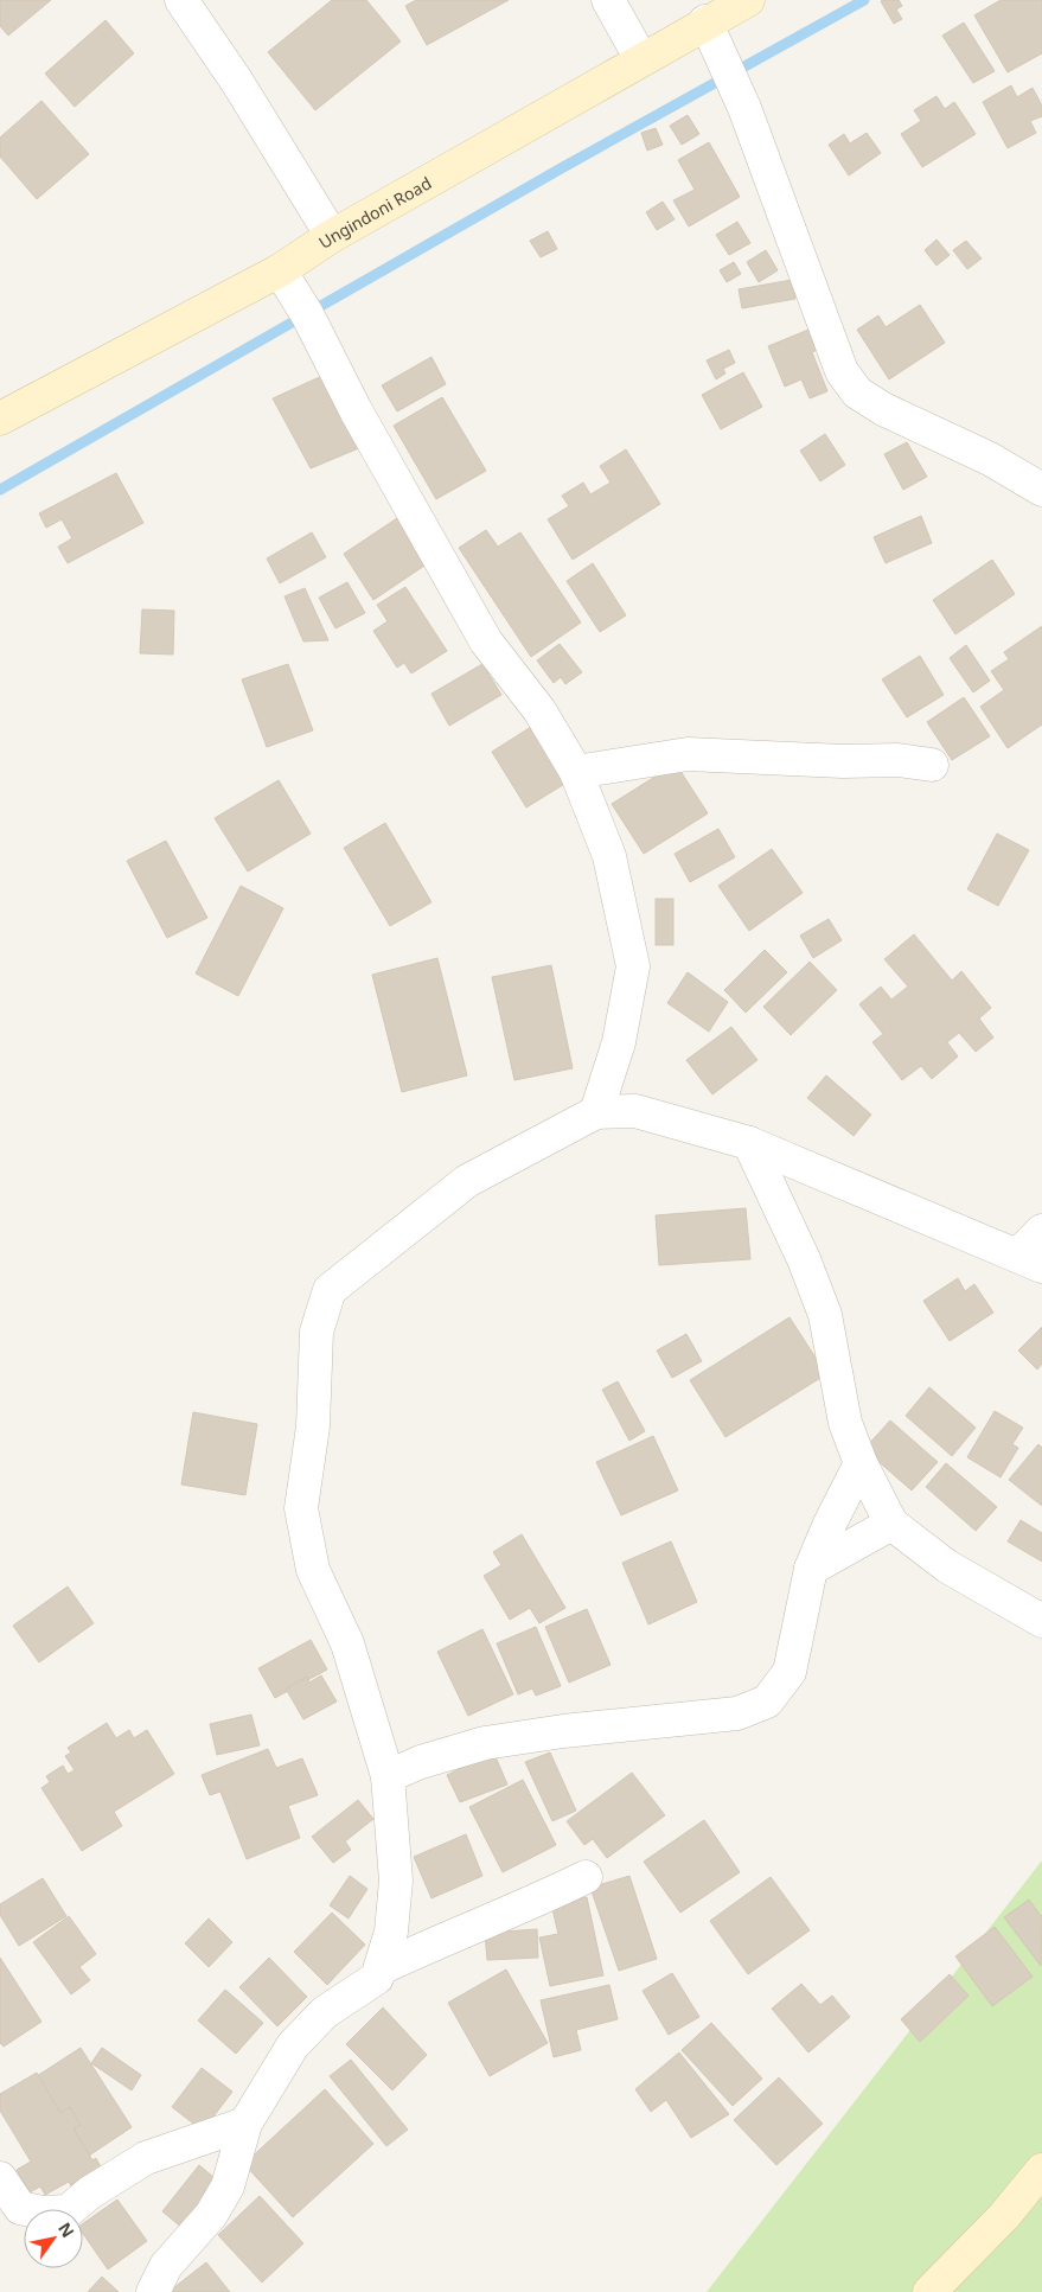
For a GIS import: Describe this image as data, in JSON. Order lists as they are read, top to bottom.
{
  "streets": {
    "main road": ["Ungindoni Road"]
  },
  "north": "top right"
}
